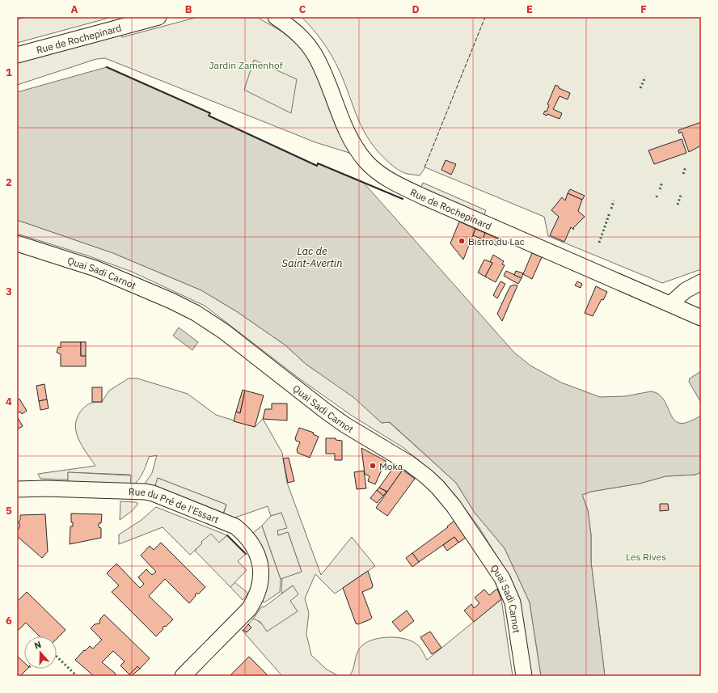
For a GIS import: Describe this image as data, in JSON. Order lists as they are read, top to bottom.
{
  "streets": {
    "street": ["Rue de Rochepinard", "Quai Sadi Carnot", "Rue du Pré de l'Essart"]
  },
  "water": ["Lac de Saint-Avertin"],
  "parks": ["Jardin Zamenhof", "Les Rives"],
  "places": ["Bistro du Lac", "Moka"],
  "north": "top",
  "grid": {
    "columns": [
      "A",
      "B",
      "C",
      "D",
      "E",
      "F"
    ],
    "rows": [
      "1",
      "2",
      "3",
      "4",
      "5",
      "6"
    ]
  }
}
